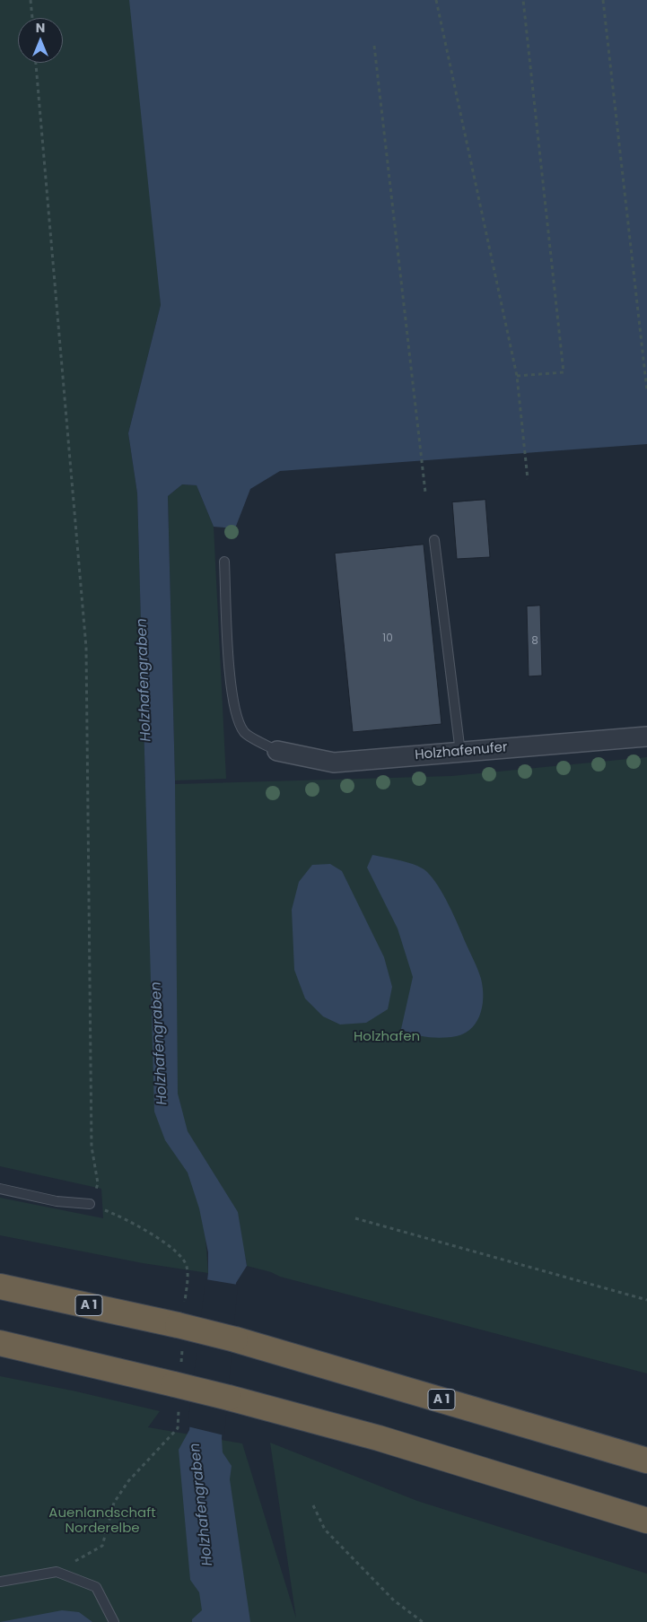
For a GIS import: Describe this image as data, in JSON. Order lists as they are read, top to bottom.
{
  "streets": {
    "highway": ["A 1"],
    "street": ["Holzhafenufer"]
  },
  "water": ["Holzhafengraben"],
  "parks": ["Holzhafen", "Auenlandschaft Norderelbe"],
  "house_numbers": ["10", "8"],
  "north": "top"
}
